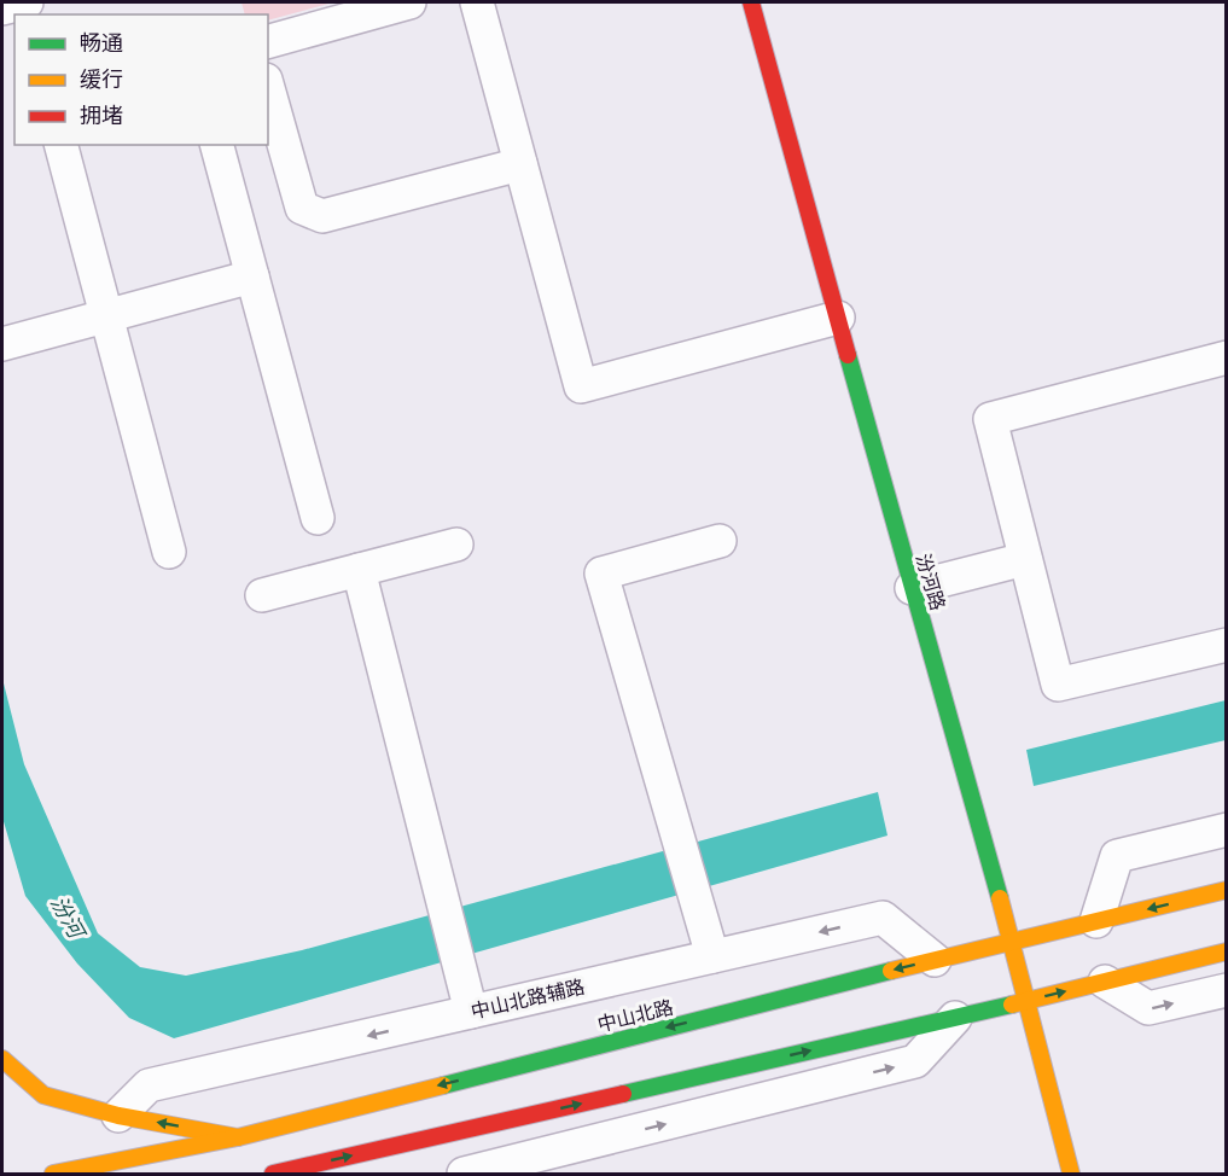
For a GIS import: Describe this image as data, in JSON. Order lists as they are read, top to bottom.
{
  "streets": {
    "main road": ["汾河路", "中山北路"],
    "street": ["中山北路辅路"]
  },
  "crossings": [
    ["汾河路", "中山北路"],
    ["中山北路辅路", "中山北路"]
  ],
  "one_way": ["中山北路辅路"],
  "water": ["汾河"],
  "legend": ["畅通", "缓行", "拥堵"]
}
